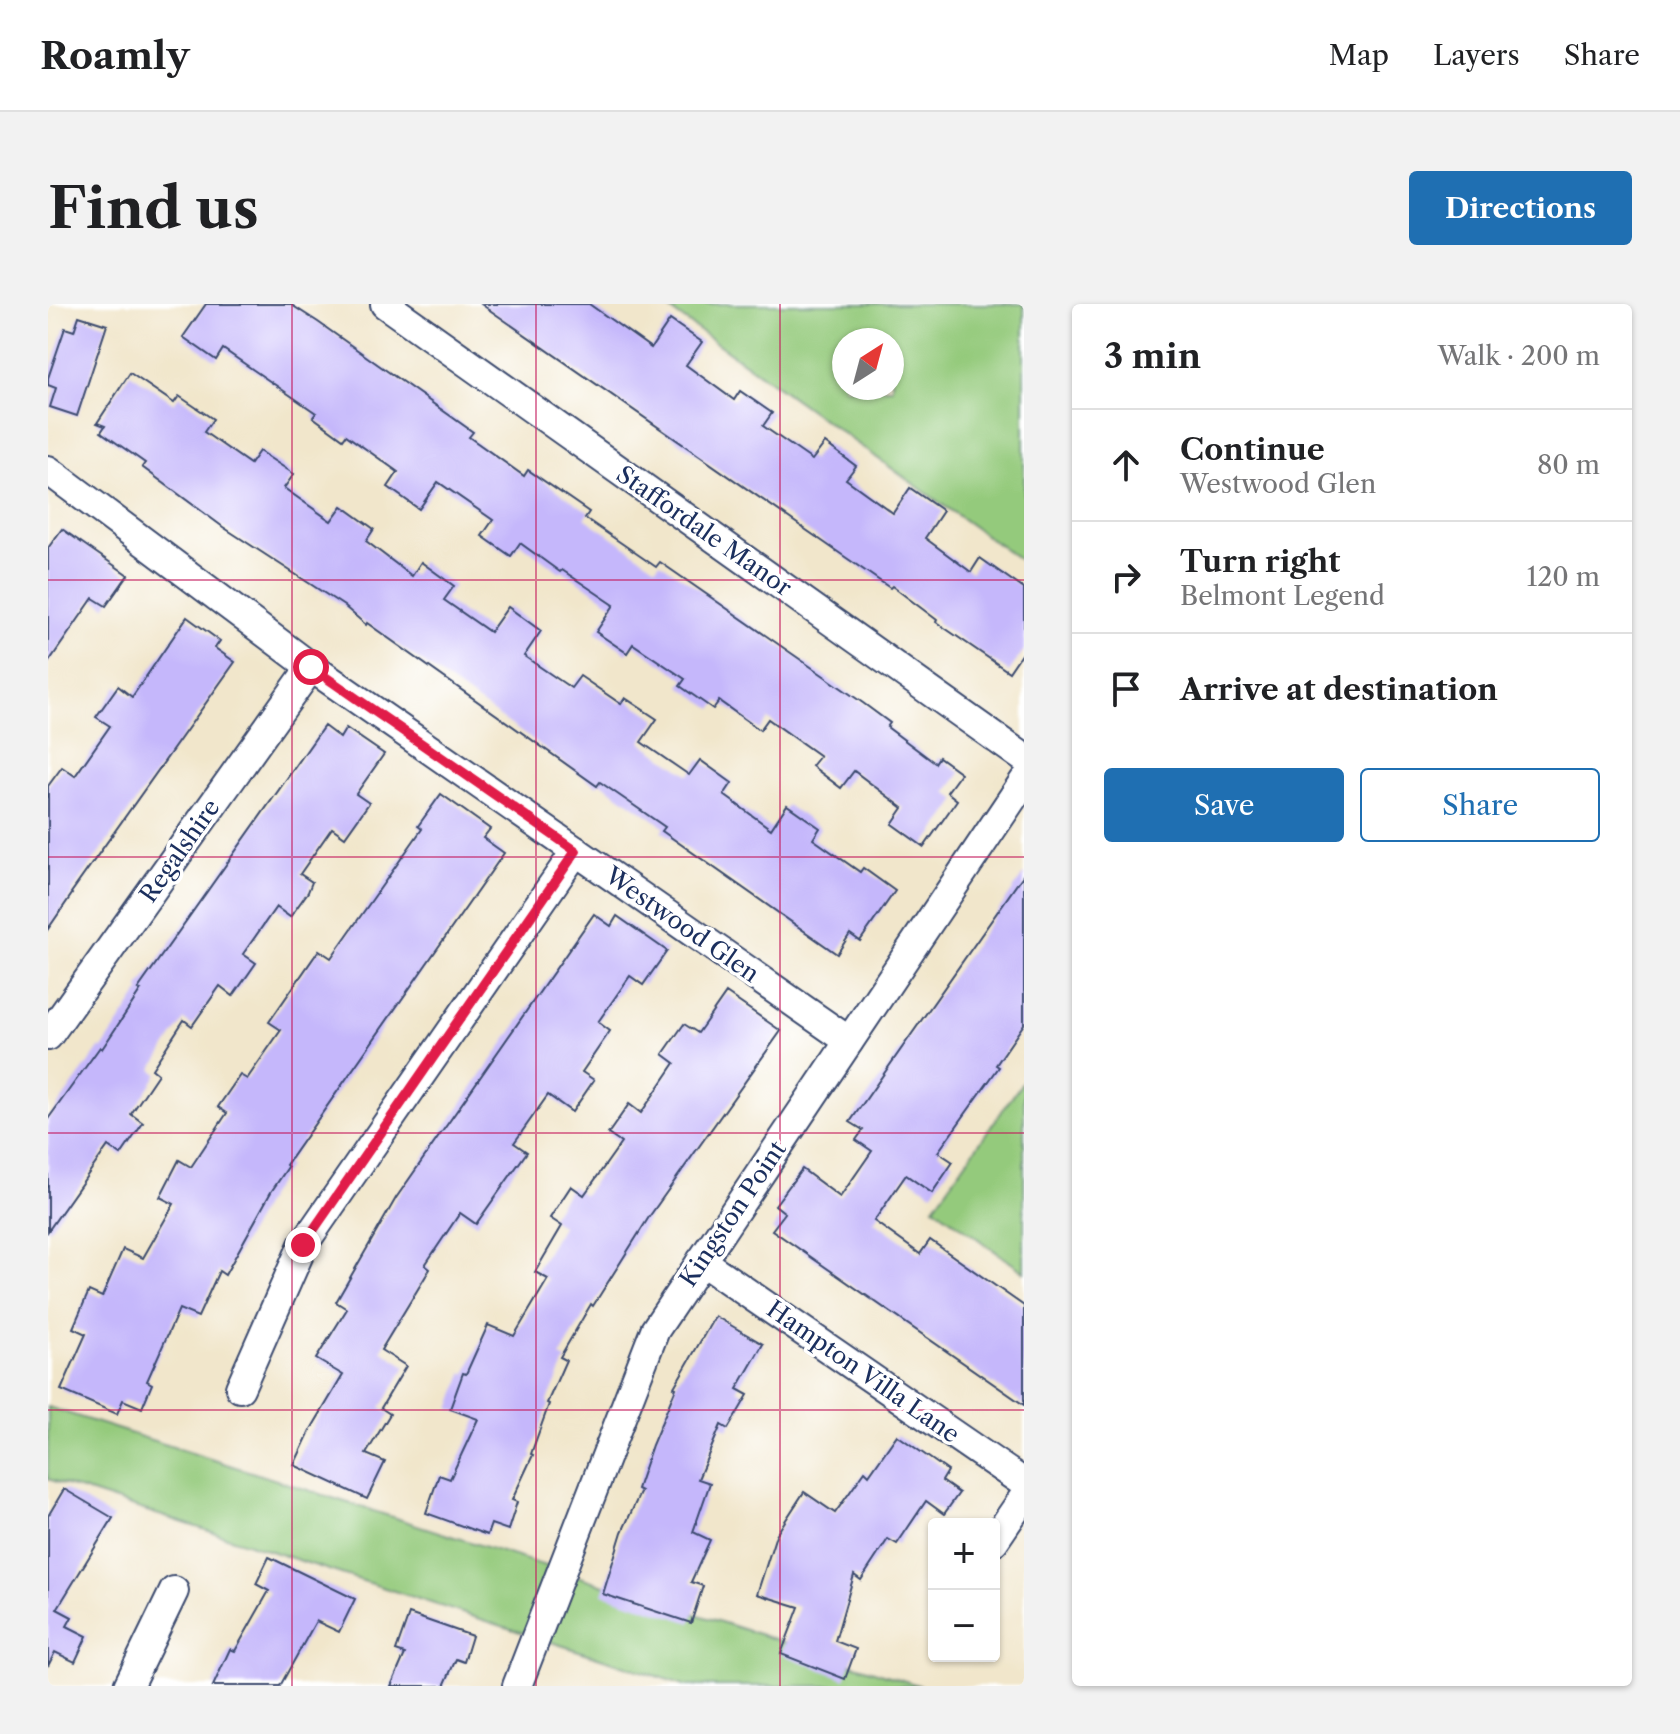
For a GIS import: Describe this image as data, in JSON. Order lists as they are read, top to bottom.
{
  "streets": {
    "street": [
      "Staffordale Manor",
      "Regalshire",
      "Westwood Glen",
      "Kingston Point",
      "Hampton Villa Lane"
    ]
  },
  "crossings": [
    ["Regalshire", "Westwood Glen"],
    ["Westwood Glen", "Kingston Point"],
    ["Kingston Point", "Hampton Villa Lane"]
  ],
  "north": "top right",
  "page": {
    "header": "Roamly",
    "nav": ["Map", "Layers", "Share"],
    "buttons": [
      "Directions",
      ["Save", "Share"]
    ],
    "title": "Find us",
    "heading": ["3 min", "Walk · 200 m"],
    "list": [
      ["Continue", "Westwood Glen", "80 m"],
      ["Turn right", "Belmont Legend", "120 m"],
      "Arrive at destination"
    ],
    "map_buttons": ["+", "−"]
  }
}
